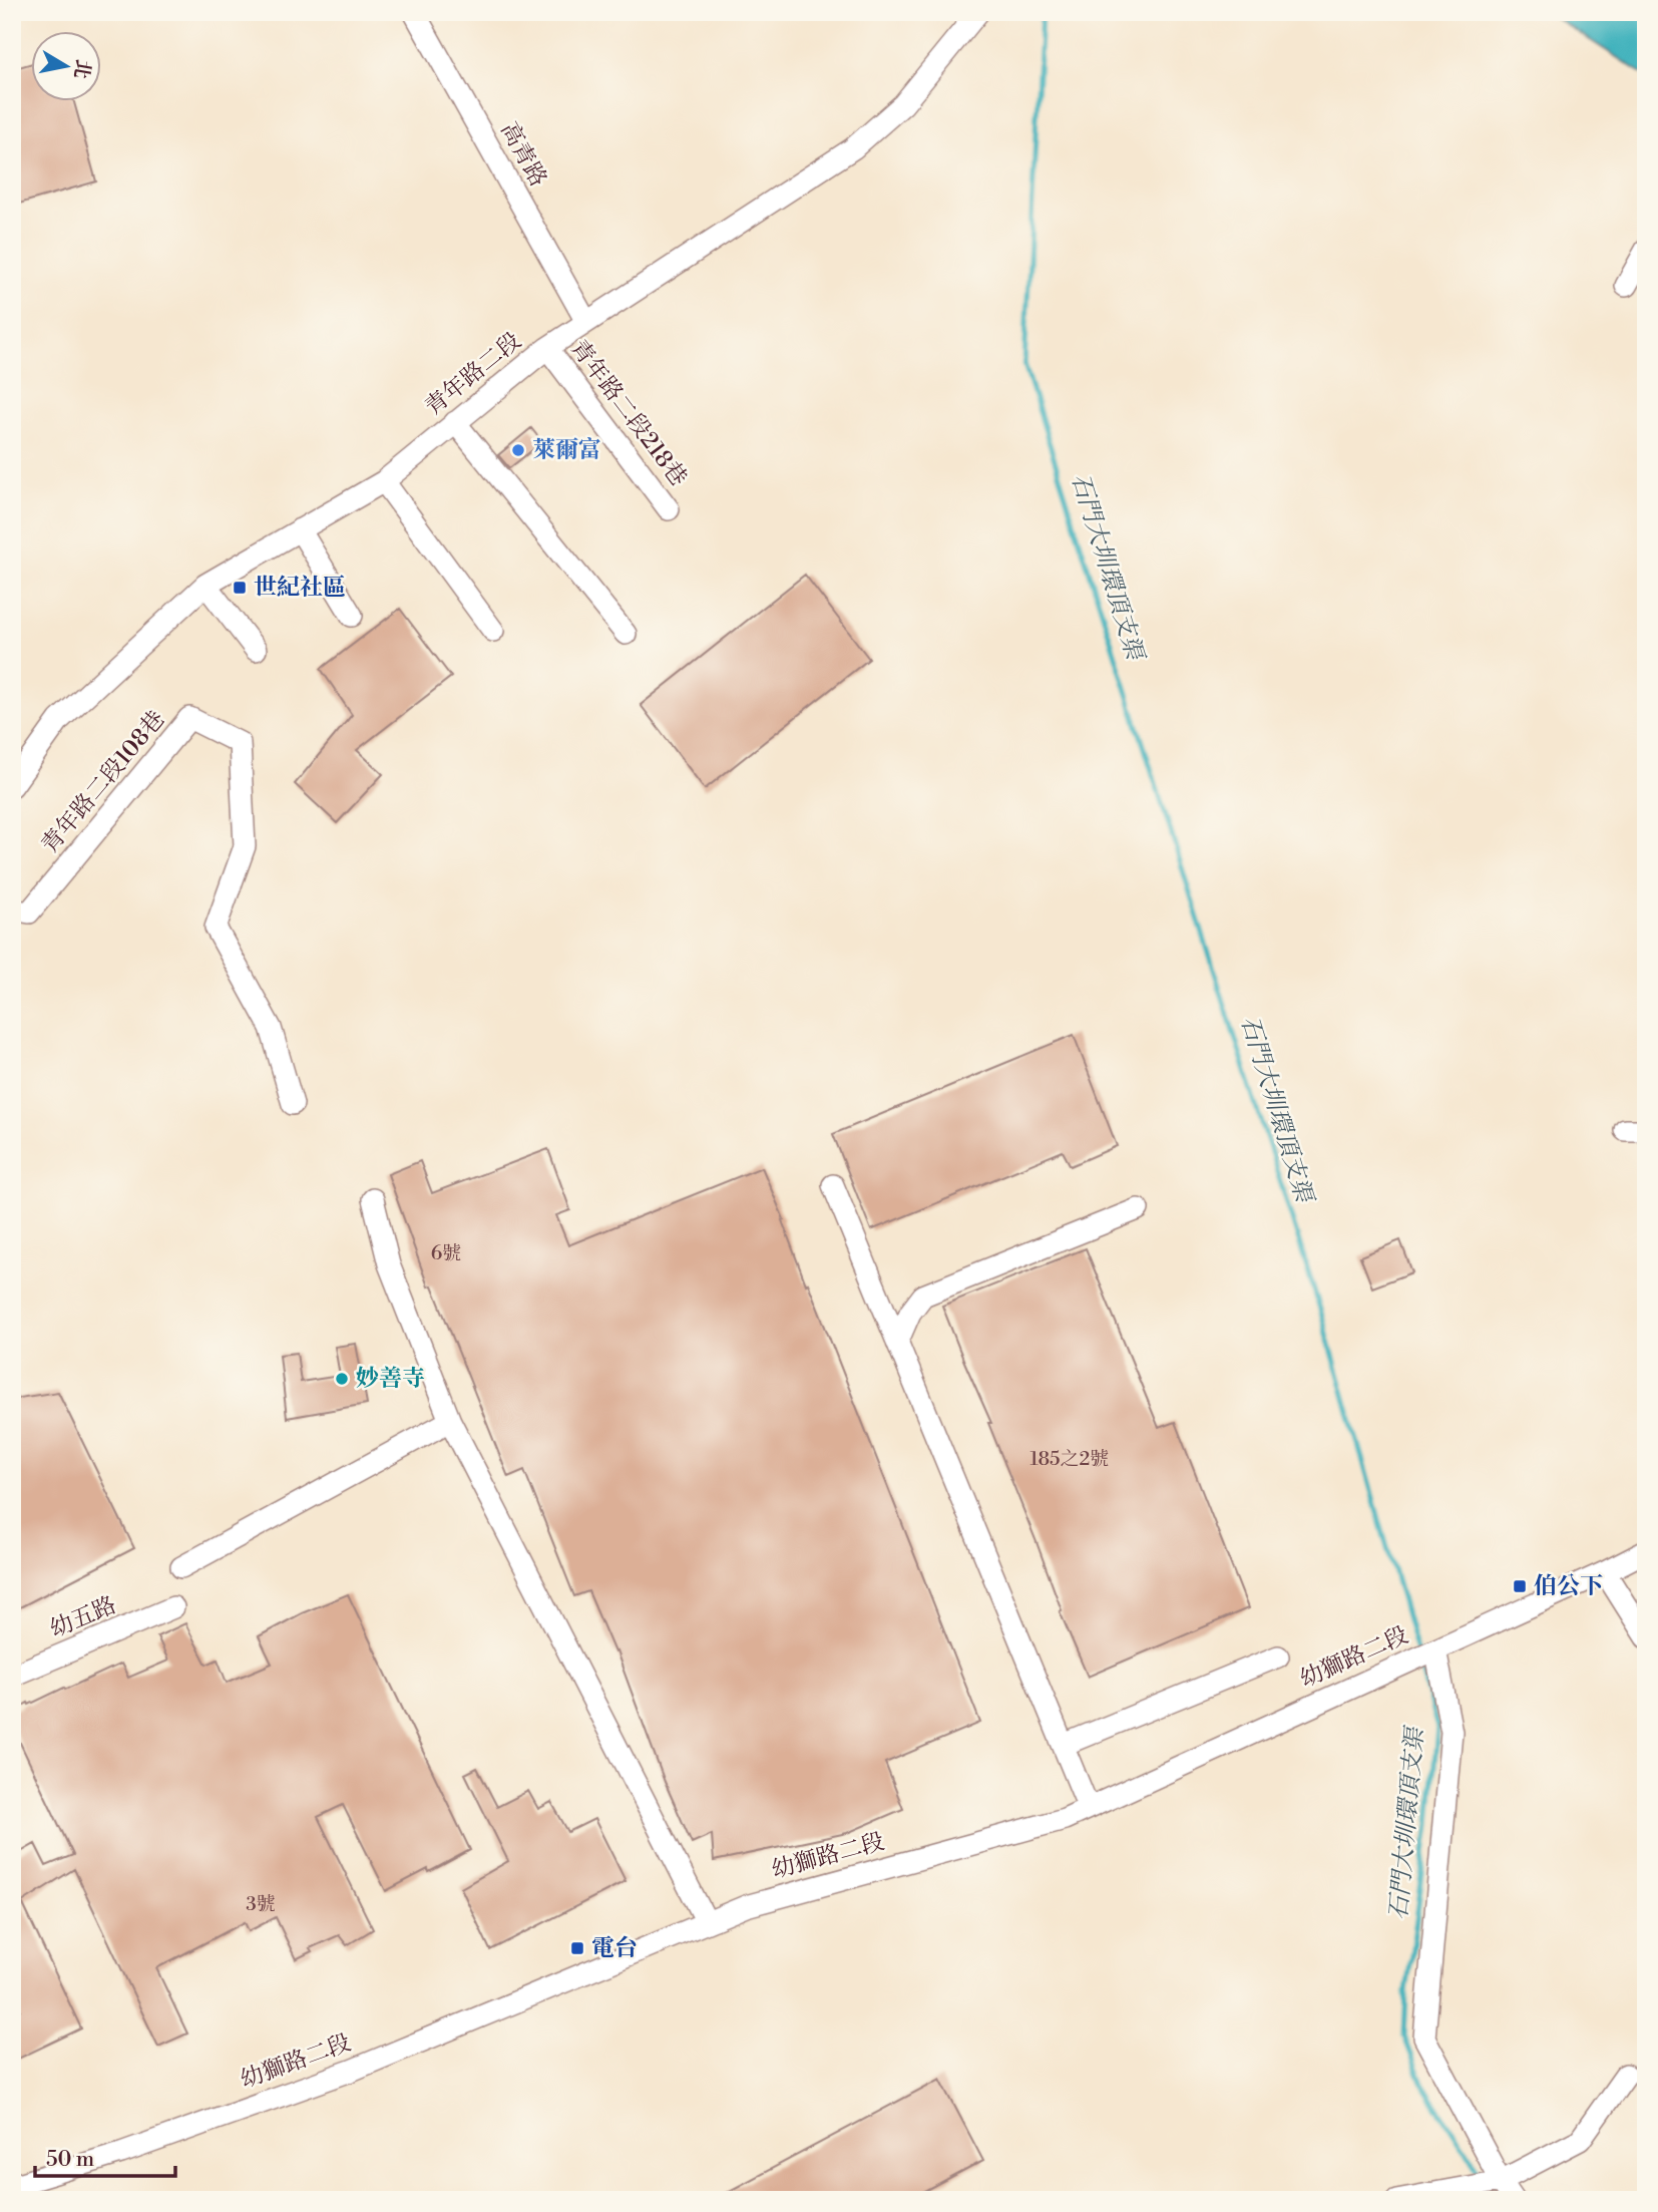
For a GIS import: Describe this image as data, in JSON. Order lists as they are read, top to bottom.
{
  "streets": {
    "street": [
      "高青路",
      "青年路二段",
      "青年路二段218巷",
      "青年路二段108巷",
      "幼五路",
      "幼獅路二段"
    ]
  },
  "crossings": [
    ["高青路", "青年路二段"],
    ["青年路二段", "青年路二段218巷"]
  ],
  "water": ["石門大圳環頂支渠"],
  "places": {
    "other": ["萊爾富", "妙善寺"],
    "transit": ["世紀社區", "伯公下", "電台"]
  },
  "house_numbers": ["6號", "185之2號", "3號"],
  "scale_bar": "50 m",
  "north": "right"
}
